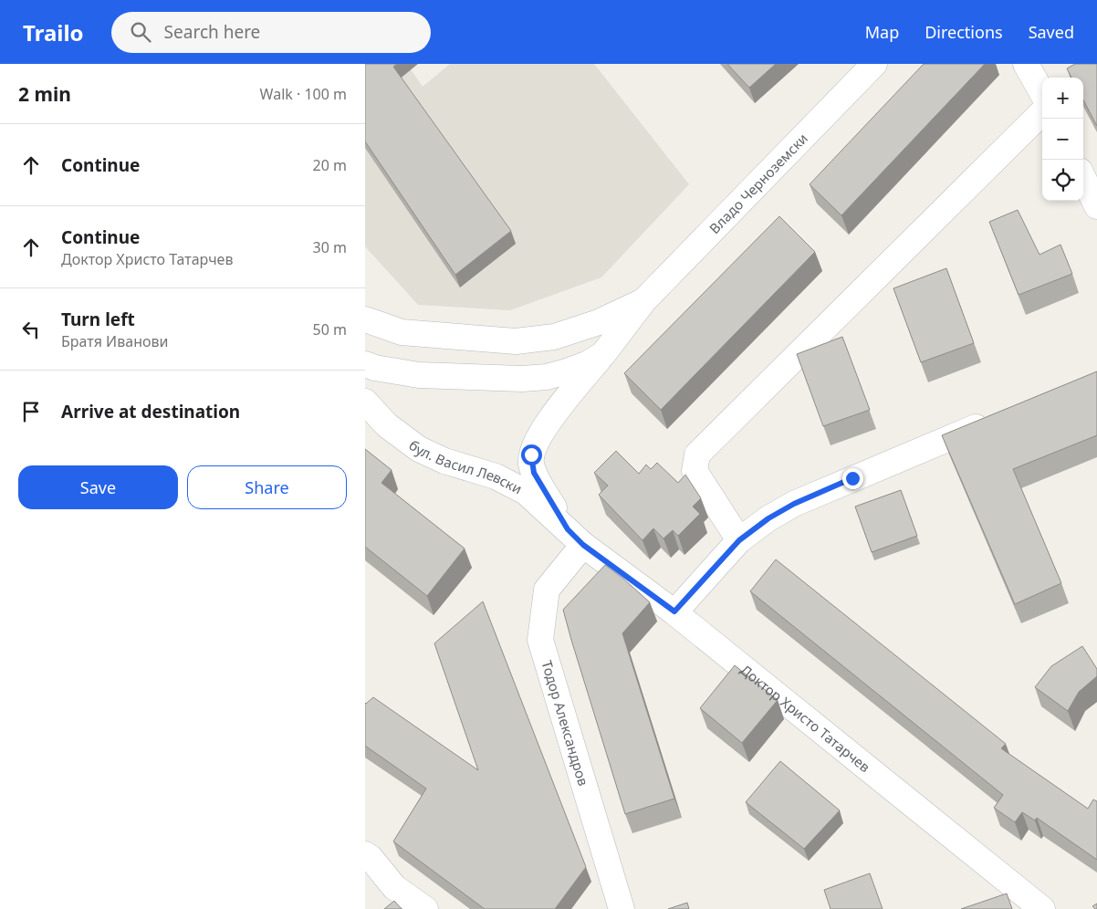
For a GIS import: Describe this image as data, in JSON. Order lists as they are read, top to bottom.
{
  "streets": {
    "street": [
      "Владо Черноземски",
      "бул. Васил Левски",
      "Доктор Христо Татарчев",
      "Тодор Александров"
    ]
  },
  "crossings": [
    ["бул. Васил Левски", "Доктор Христо Татарчев"],
    ["бул. Васил Левски", "Тодор Александров"],
    ["Доктор Христо Татарчев", "Тодор Александров"]
  ],
  "page": {
    "header": "Trailo",
    "search": "Search here",
    "nav": ["Map", "Directions", "Saved"],
    "heading": ["2 min", "Walk · 100 m"],
    "map_buttons": ["+", "−"],
    "list": [
      ["Continue", "20 m"],
      ["Continue", "Доктор Христо Татарчев", "30 m"],
      ["Turn left", "Братя Иванови", "50 m"],
      "Arrive at destination"
    ],
    "buttons": ["Save", "Share"]
  }
}
